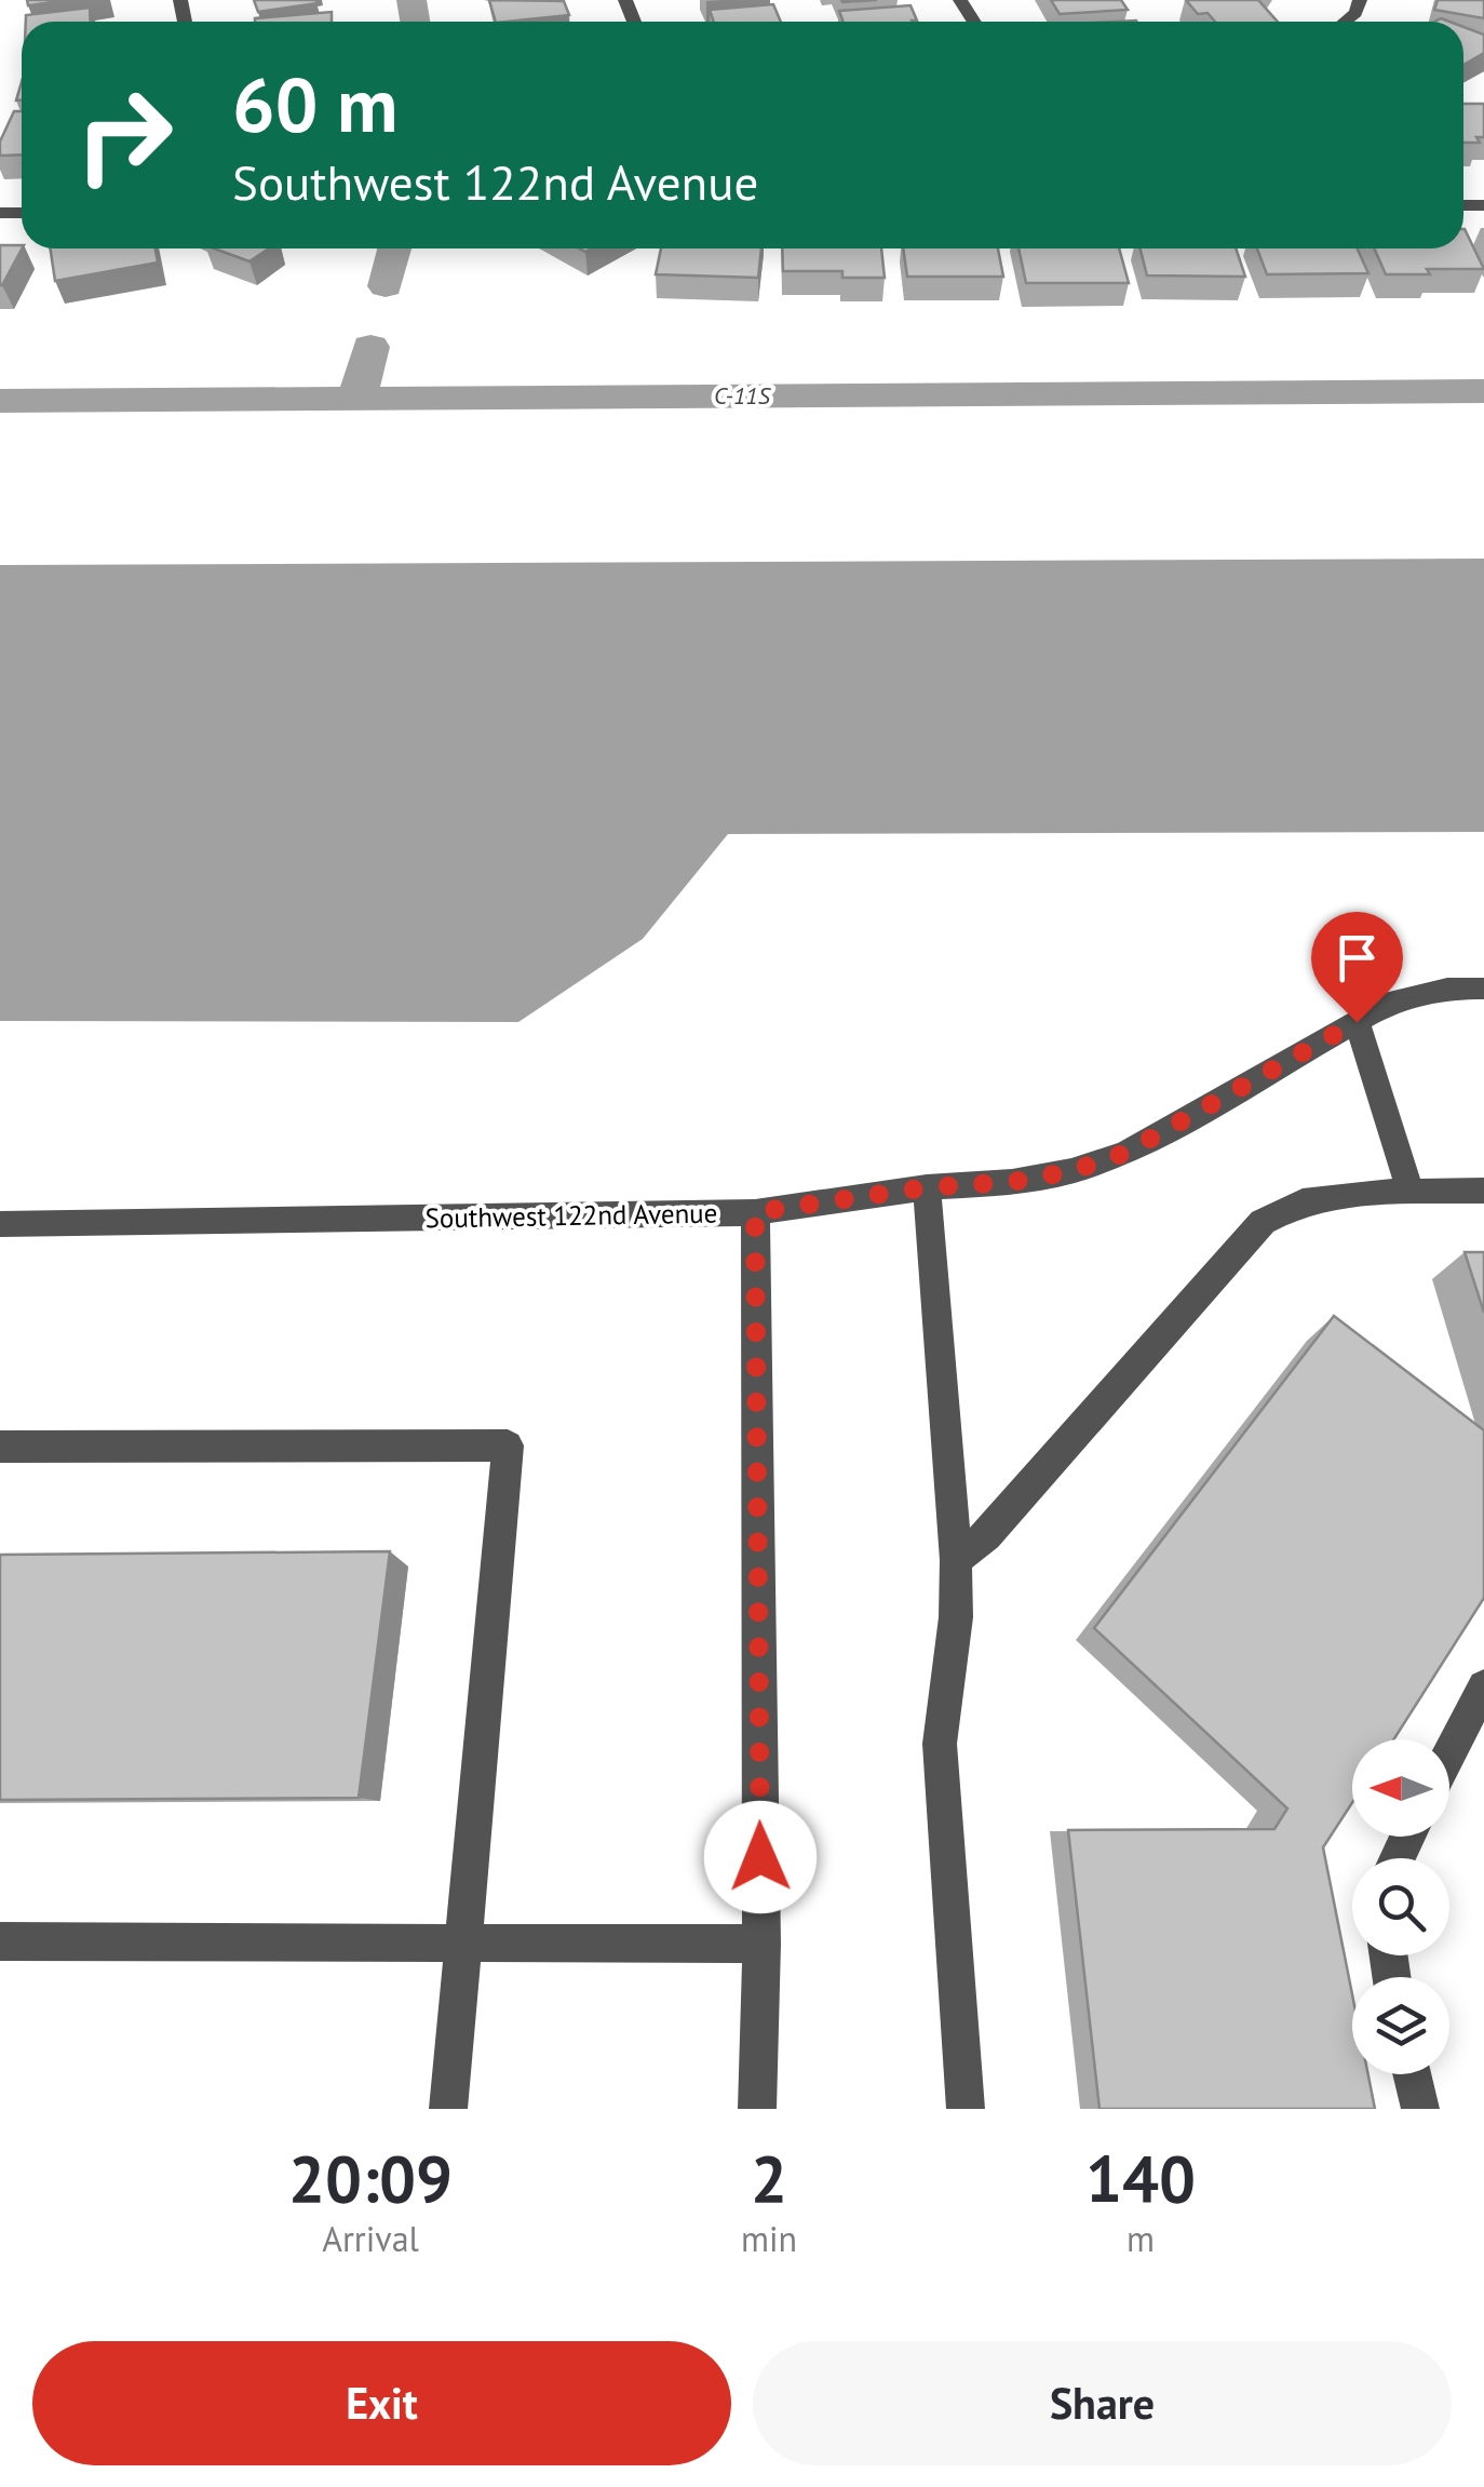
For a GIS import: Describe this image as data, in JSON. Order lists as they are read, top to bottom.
{
  "streets": {
    "street": ["Southwest 122nd Avenue"]
  },
  "water": ["C-11S"],
  "north": "left",
  "page": {
    "turn": ["60 m", "Southwest 122nd Avenue"],
    "eta": [
      "20:09",
      "Arrival",
      "2",
      "min",
      "140",
      "m"
    ],
    "buttons": ["Exit", "Share"]
  }
}
